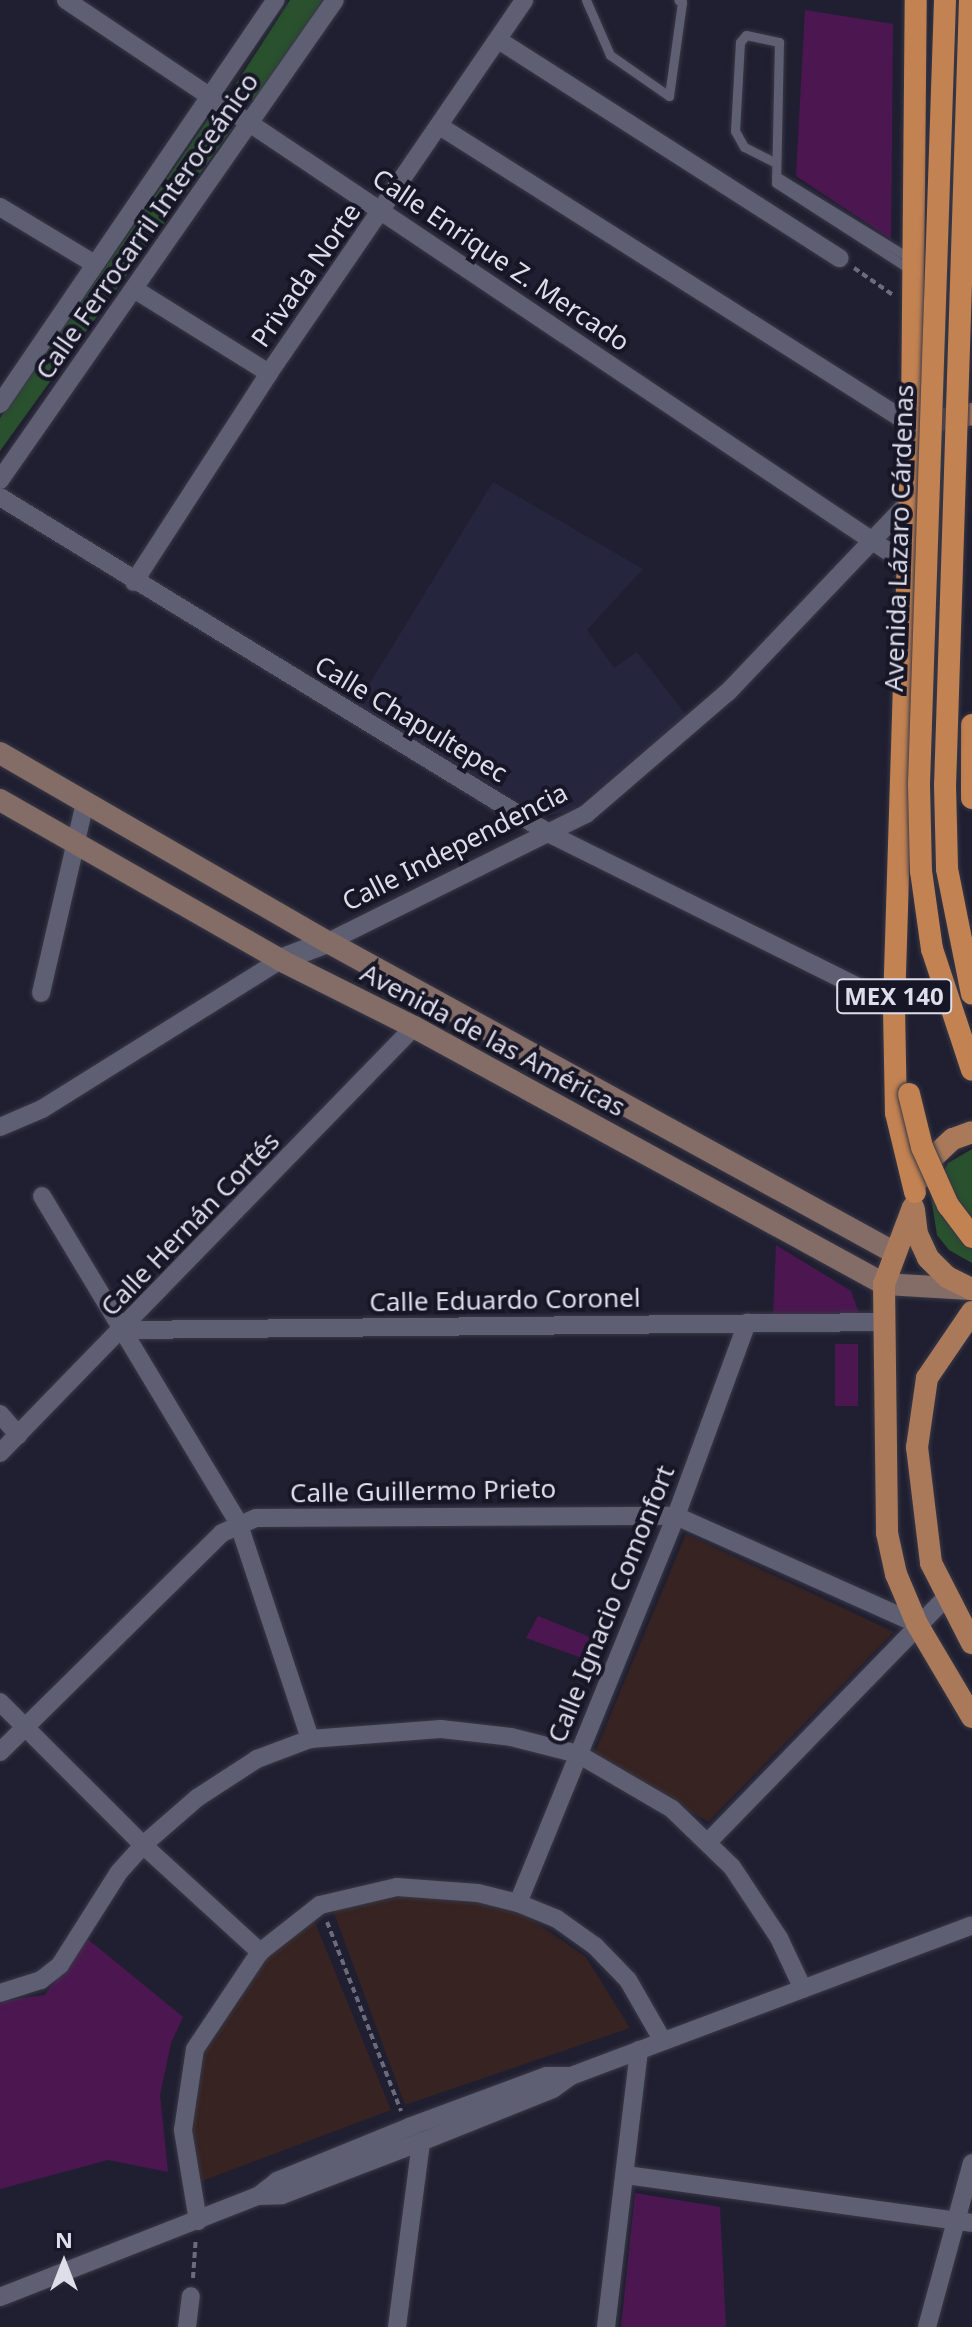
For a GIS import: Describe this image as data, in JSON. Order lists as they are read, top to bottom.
{
  "streets": {
    "highway": ["Avenida Lázaro Cárdenas", "MEX 140"],
    "main road": ["Avenida de las Américas"],
    "street": [
      "Calle Ferrocarril Interoceánico",
      "Calle Enrique Z. Mercado",
      "Privada Norte",
      "Calle Chapultepec",
      "Calle Independencia",
      "Calle Hernán Cortés",
      "Calle Eduardo Coronel",
      "Calle Guillermo Prieto",
      "Calle Ignacio Comonfort"
    ]
  },
  "crossings": [
    ["Calle Ferrocarril Interoceánico", "Calle Enrique Z. Mercado"],
    ["Calle Enrique Z. Mercado", "Privada Norte"],
    ["Calle Enrique Z. Mercado", "Calle Independencia"],
    ["Calle Enrique Z. Mercado", "MEX 140"],
    ["Privada Norte", "Calle Chapultepec"],
    ["Calle Chapultepec", "Calle Independencia"],
    ["Calle Chapultepec", "MEX 140"],
    ["Calle Independencia", "MEX 140"],
    ["Calle Independencia", "Avenida de las Américas"],
    ["MEX 140", "Avenida de las Américas"],
    ["Avenida de las Américas", "Calle Hernán Cortés"],
    ["Calle Hernán Cortés", "Calle Eduardo Coronel"],
    ["Calle Eduardo Coronel", "Calle Ignacio Comonfort"],
    ["Calle Guillermo Prieto", "Calle Ignacio Comonfort"]
  ],
  "north": "top"
}
